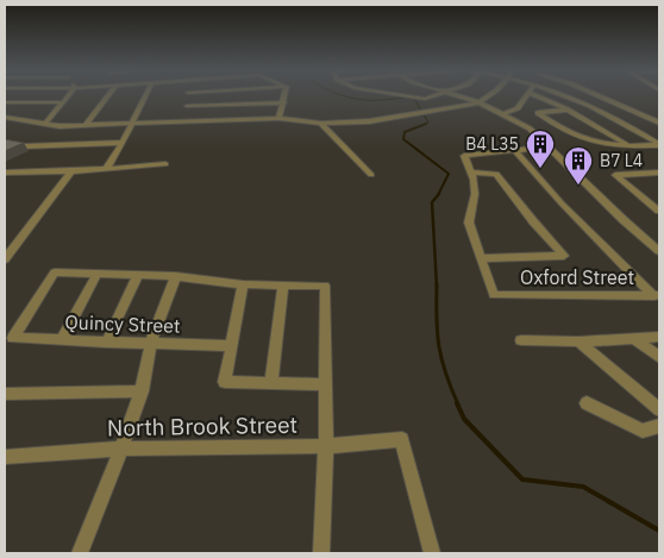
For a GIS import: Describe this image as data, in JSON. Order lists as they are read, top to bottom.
{
  "streets": {
    "street": ["Oxford Street", "Quincy Street", "North Brook Street"]
  },
  "places": {
    "building": ["B4 L35", "B7 L4"]
  }
}
